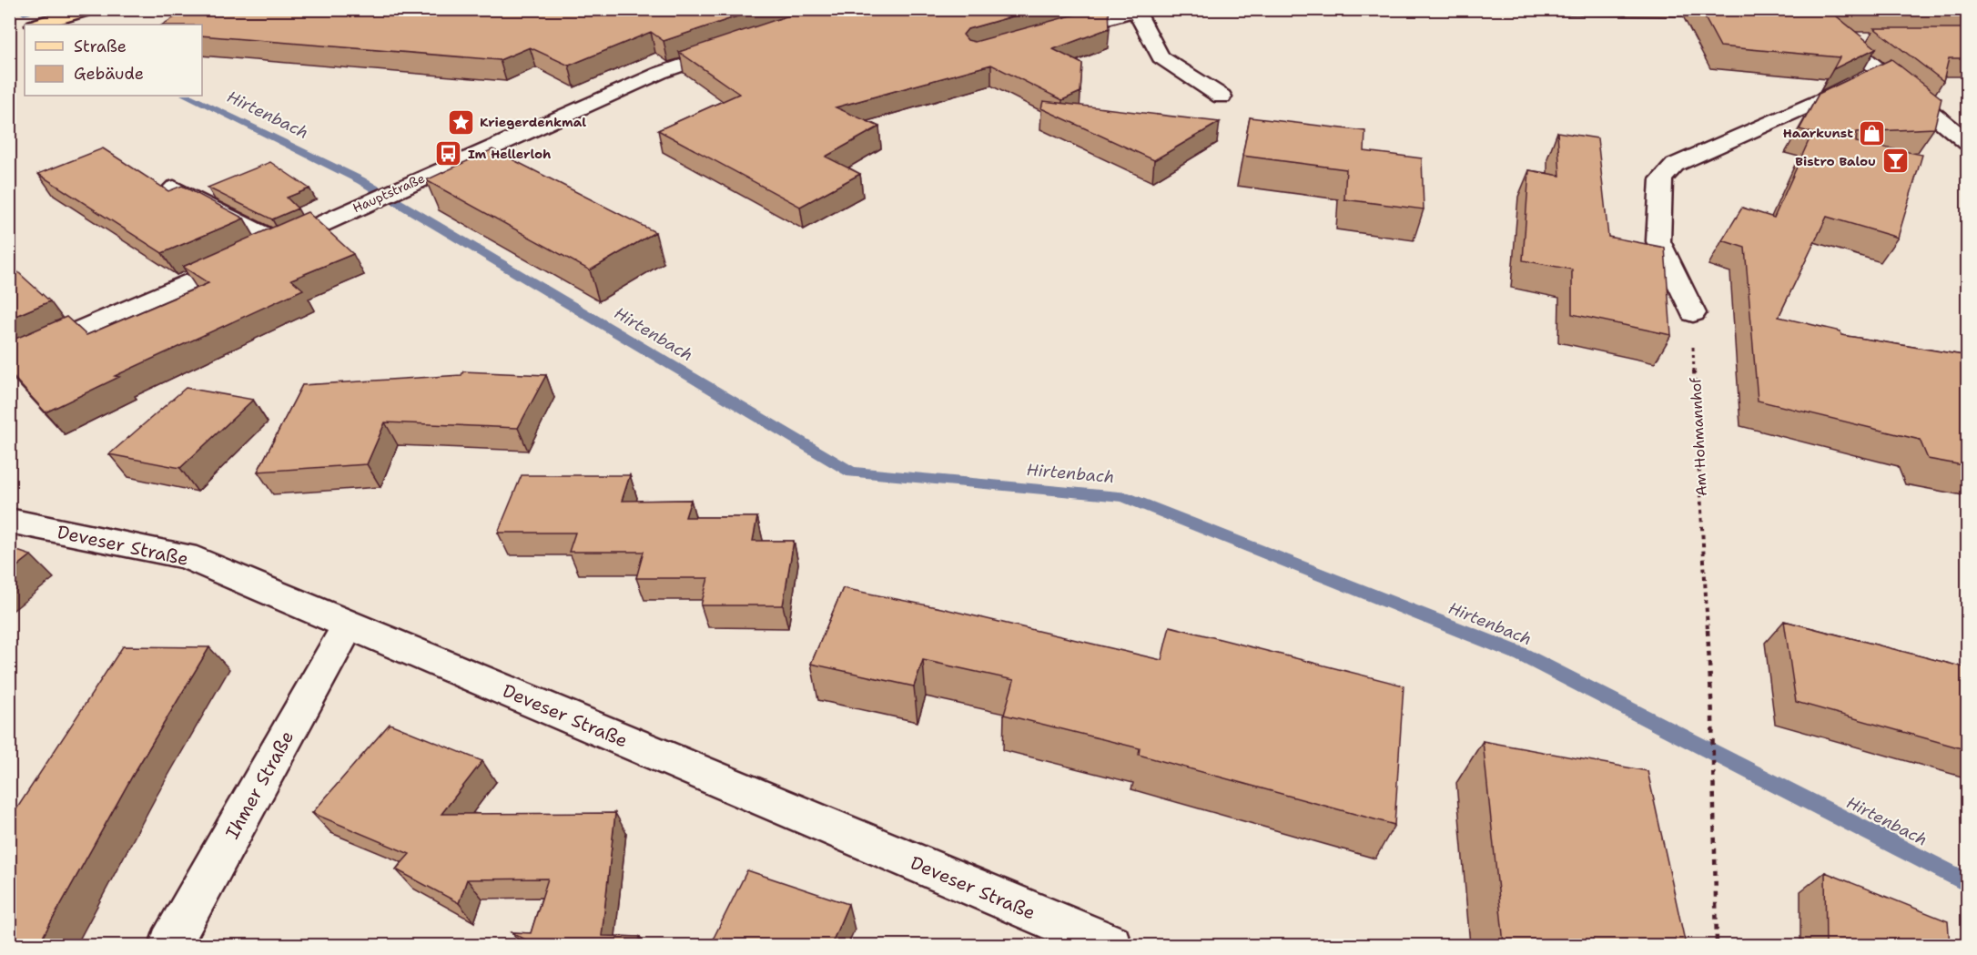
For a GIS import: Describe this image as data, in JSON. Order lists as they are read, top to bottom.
{
  "streets": {
    "street": ["Hauptstraße", "Deveser Straße", "Ihmer Straße"],
    "path": ["Am Hohmannhof"]
  },
  "crossings": [
    ["Deveser Straße", "Ihmer Straße"]
  ],
  "water": ["Hirtenbach"],
  "places": {
    "place": ["Kriegerdenkmal"],
    "shop": ["Haarkunst"],
    "bus stop": ["Im Hellerloh"],
    "bar": ["Bistro Balou"]
  },
  "legend": ["Straße", "Gebäude"]
}
